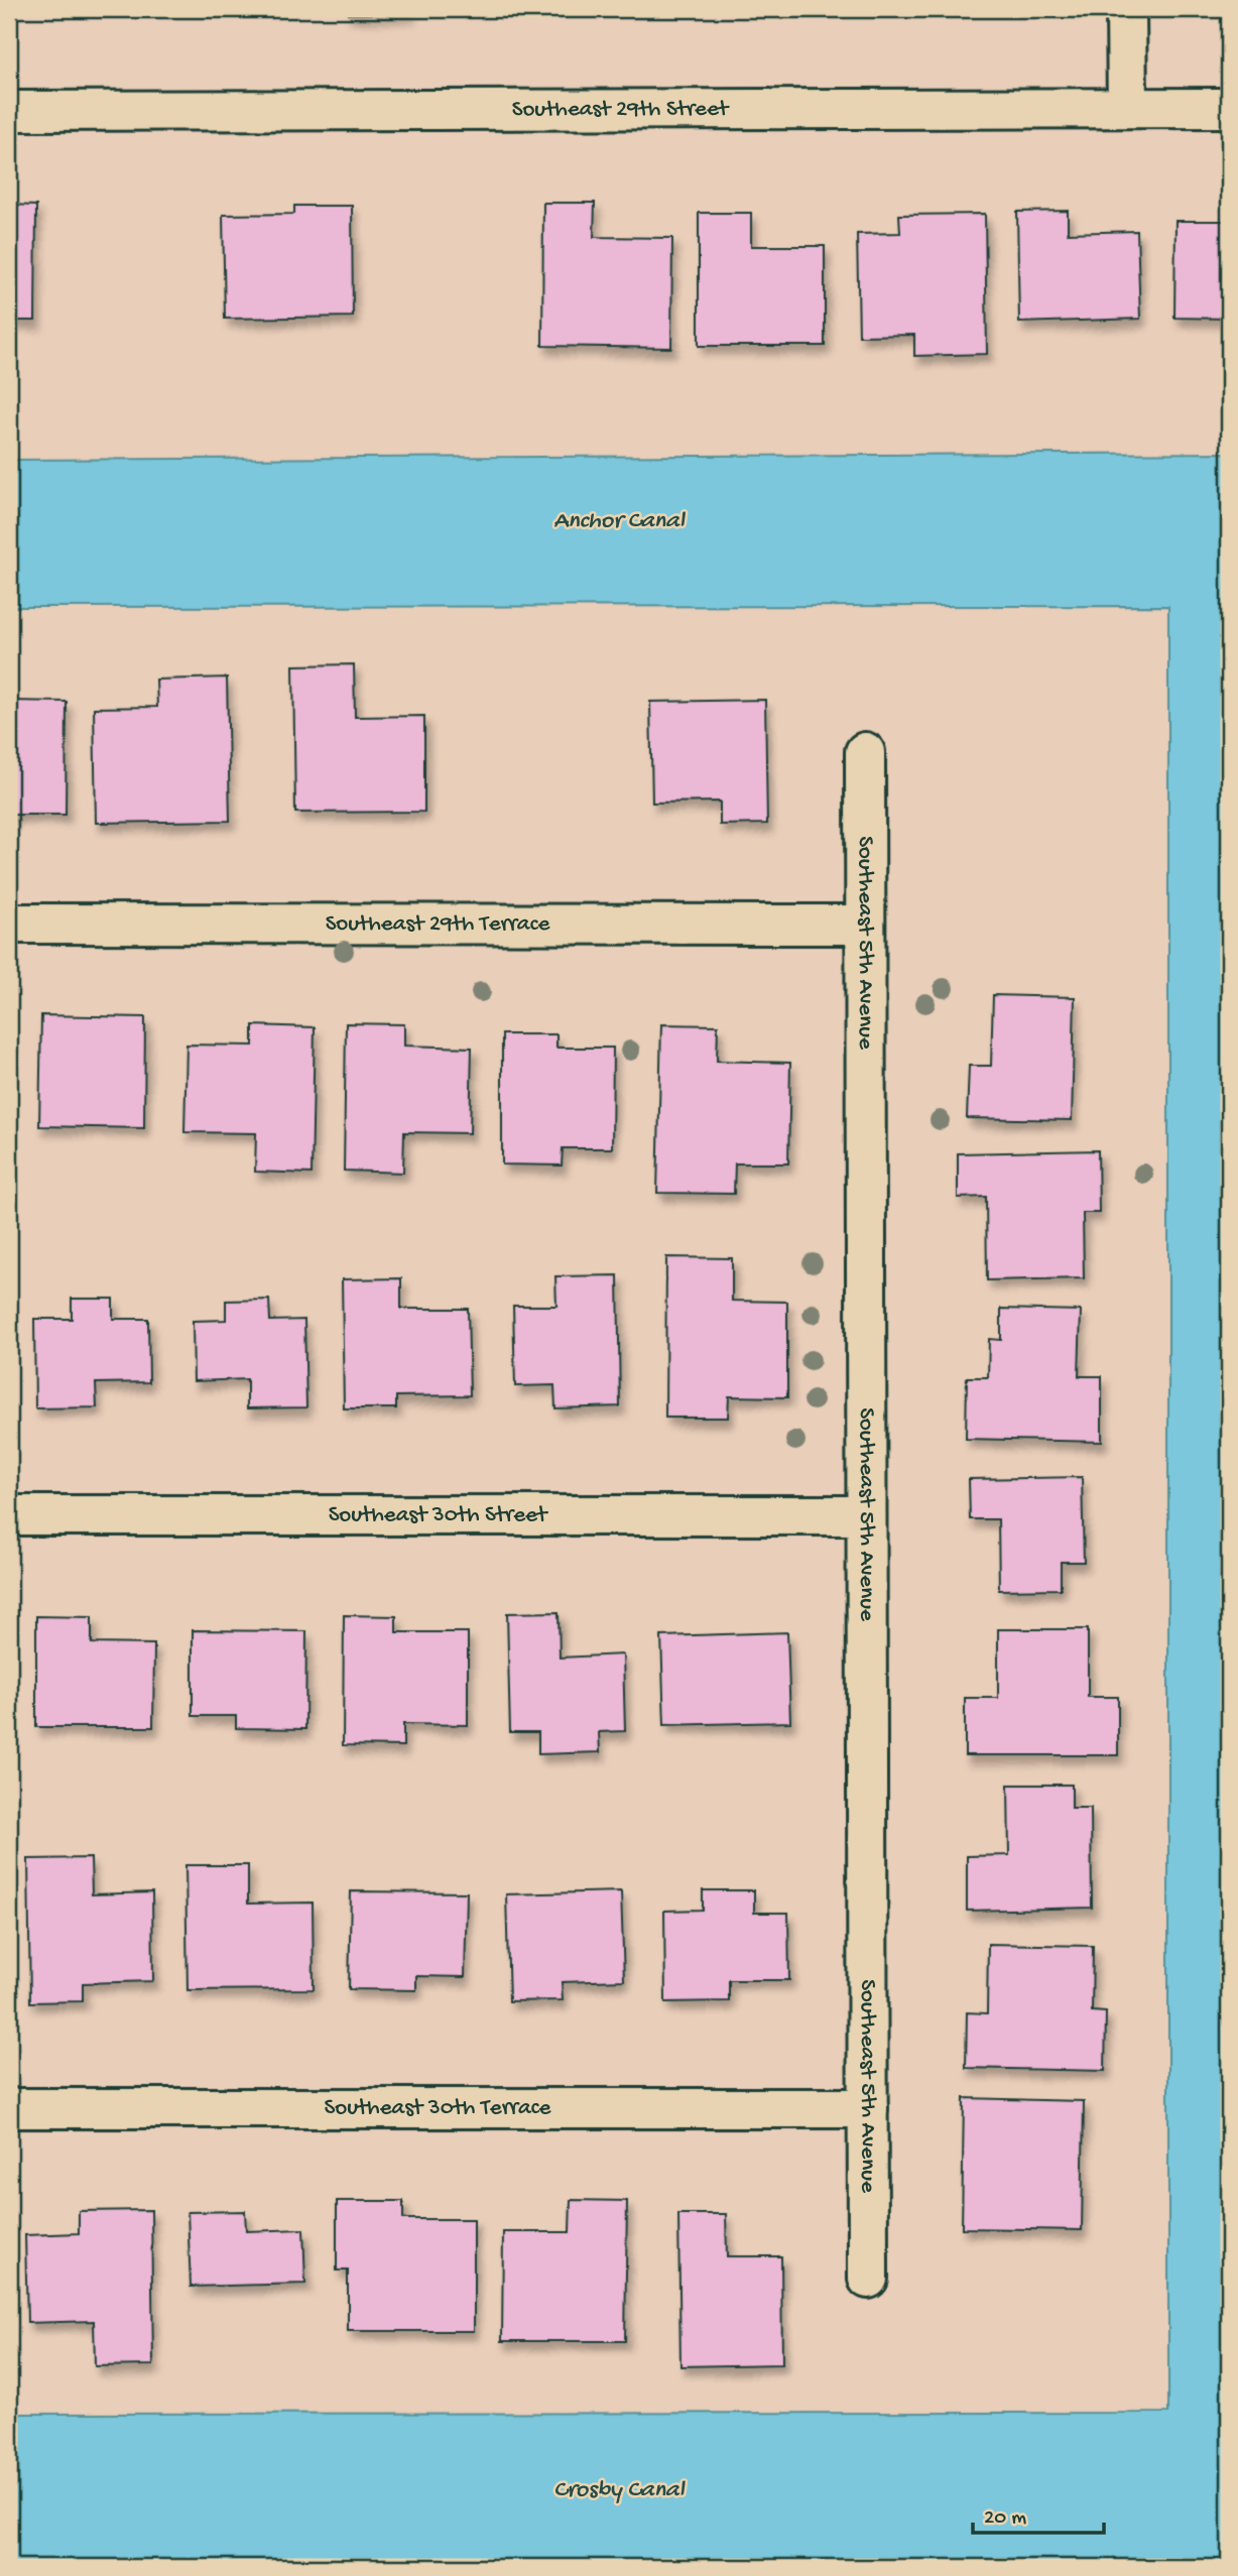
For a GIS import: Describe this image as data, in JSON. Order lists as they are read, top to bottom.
{
  "streets": {
    "street": [
      "Southeast 29th Street",
      "Southeast 29th Terrace",
      "Southeast 5th Avenue",
      "Southeast 30th Street",
      "Southeast 30th Terrace"
    ]
  },
  "crossings": [
    ["Southeast 29th Terrace", "Southeast 5th Avenue"],
    ["Southeast 5th Avenue", "Southeast 30th Street"],
    ["Southeast 5th Avenue", "Southeast 30th Terrace"]
  ],
  "water": ["Anchor Canal", "Crosby Canal"],
  "scale_bar": "20 m"
}
